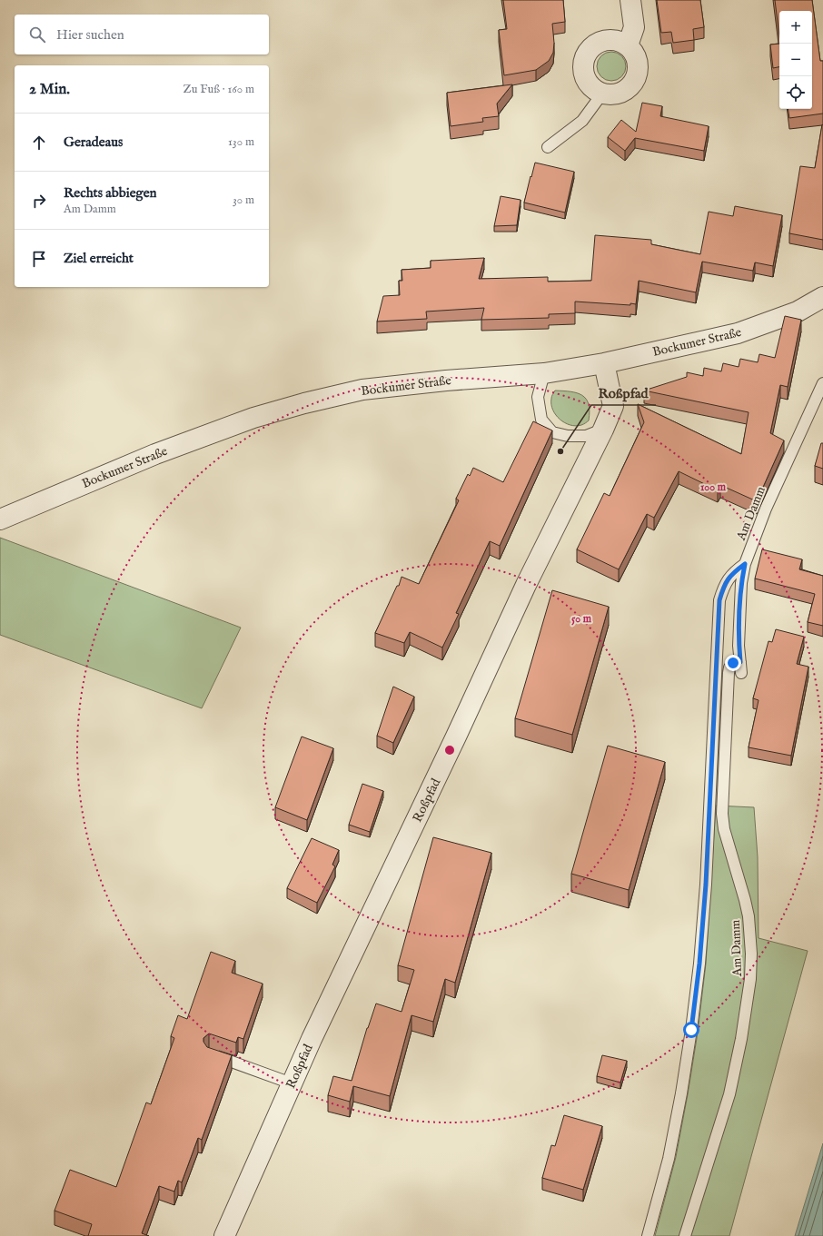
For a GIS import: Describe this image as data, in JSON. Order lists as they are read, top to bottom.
{
  "streets": {
    "street": ["Bockumer Straße", "Roßpfad"],
    "lane": ["Am Damm"]
  },
  "crossings": [
    ["Bockumer Straße", "Roßpfad"]
  ],
  "places": ["Roßpfad"],
  "page": {
    "map_buttons": ["+", "−"],
    "search": "Hier suchen",
    "heading": ["2 Min.", "Zu Fuß · 160 m"],
    "list": [
      ["Geradeaus", "130 m"],
      ["Rechts abbiegen", "Am Damm", "30 m"],
      "Ziel erreicht"
    ]
  },
  "rings": ["100 m", "50 m"]
}
